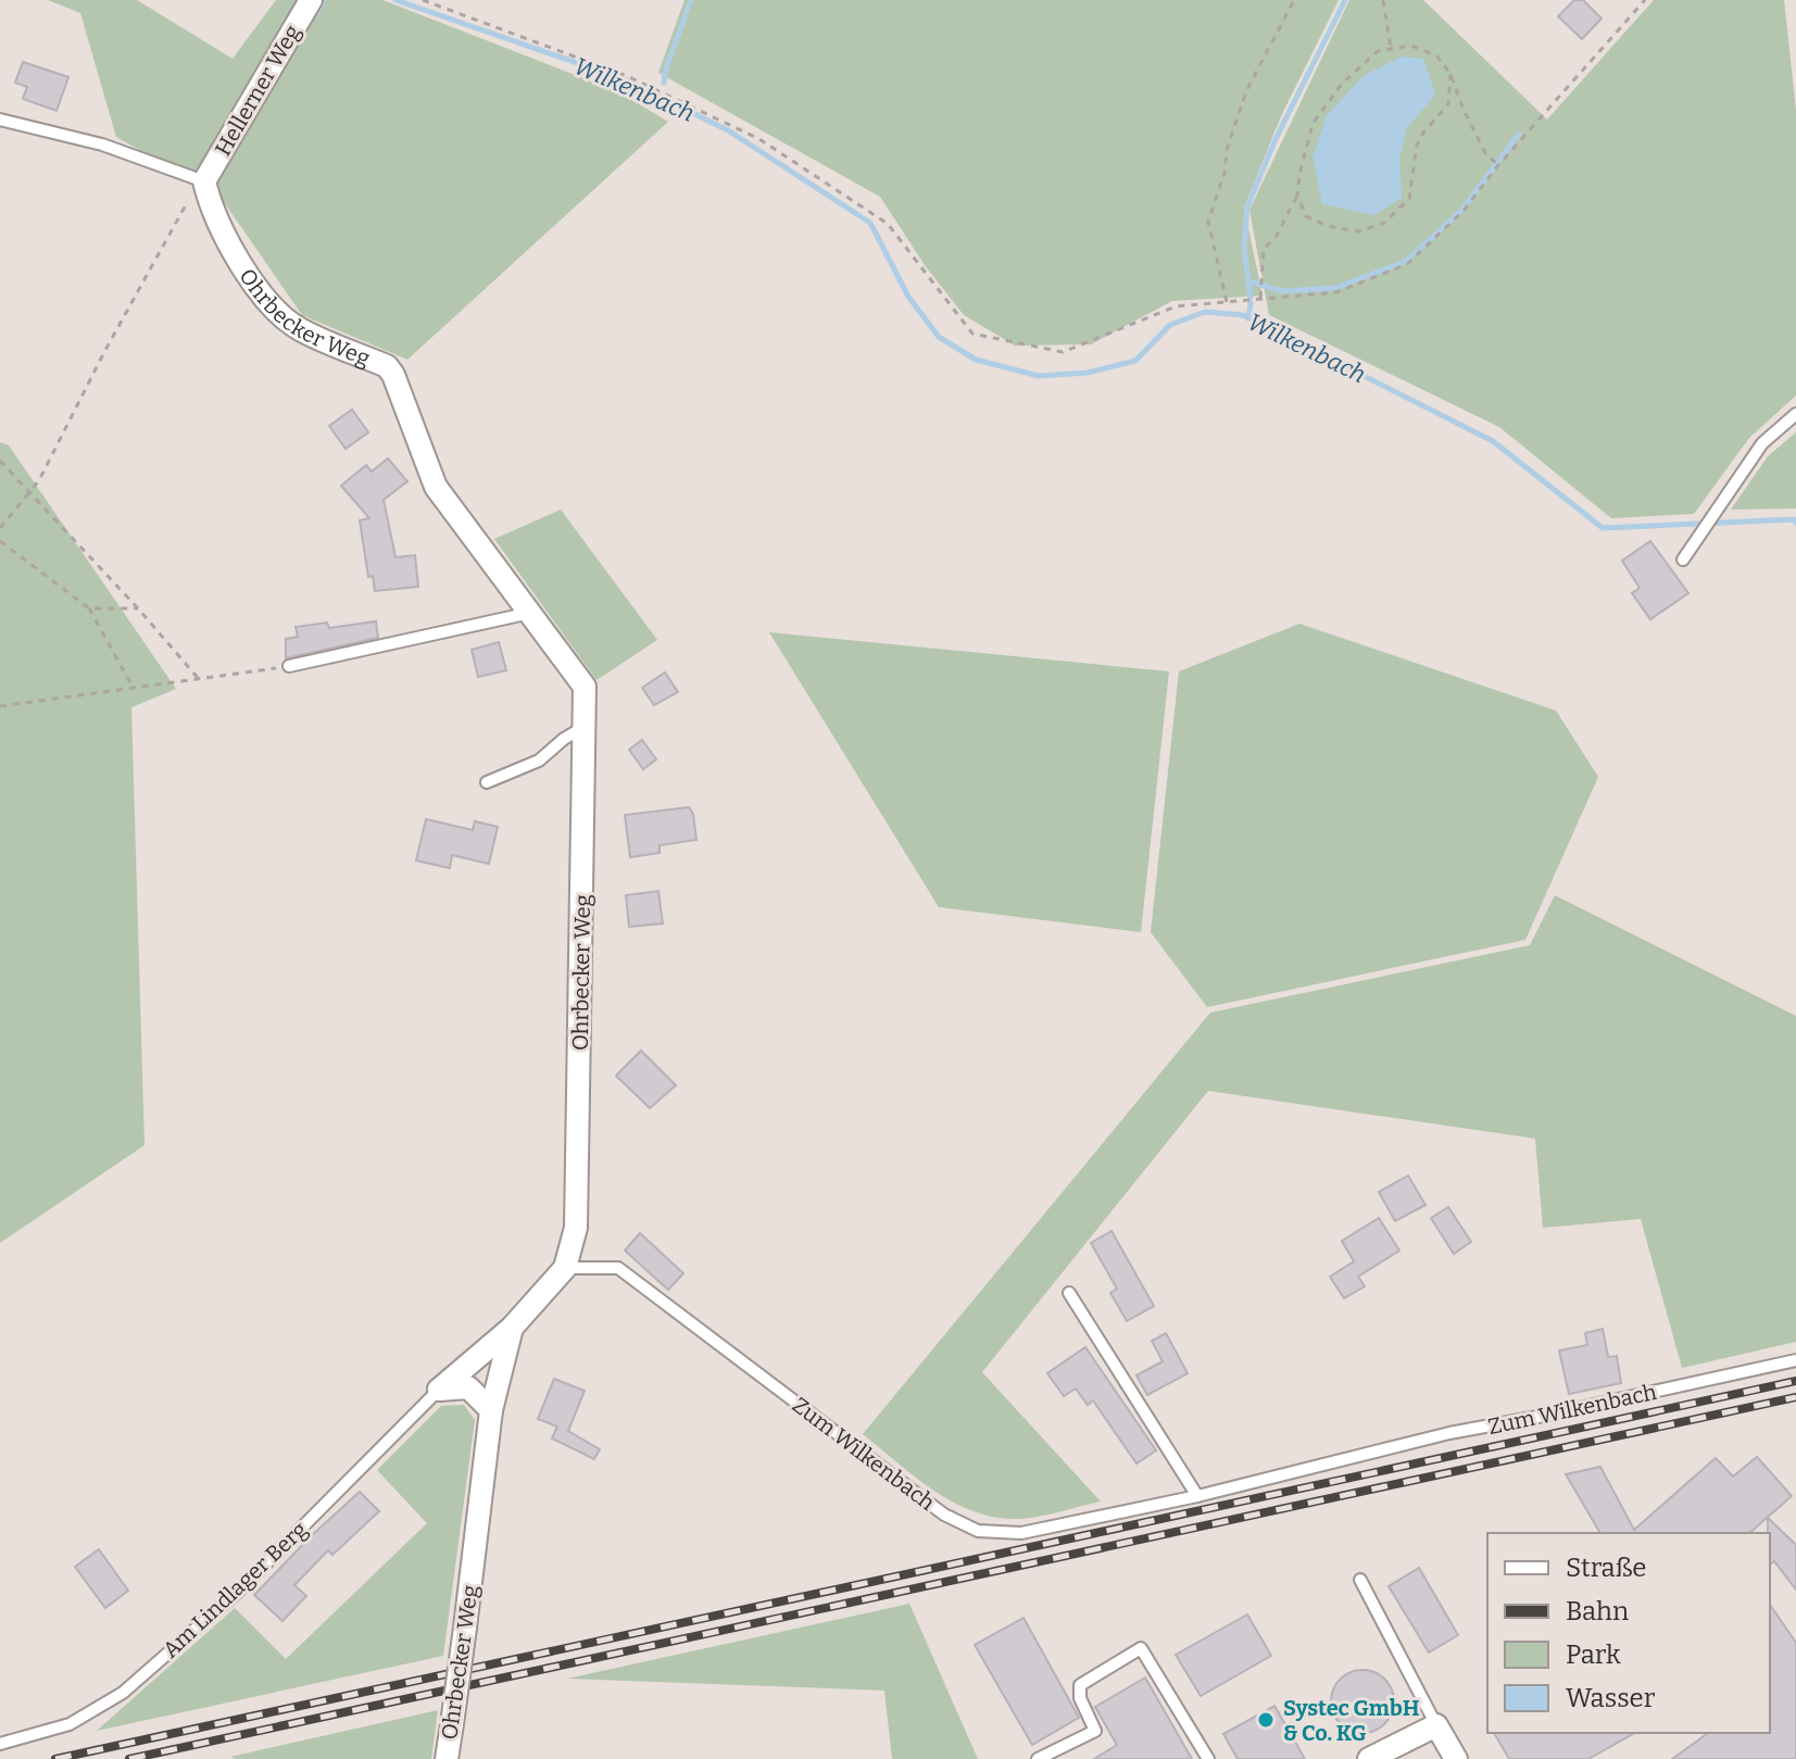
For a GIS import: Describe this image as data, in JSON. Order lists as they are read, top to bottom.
{
  "streets": {
    "street": ["Hellerner Weg", "Ohrbecker Weg"],
    "lane": ["Zum Wilkenbach", "Am Lindlager Berg"]
  },
  "crossings": [
    ["Hellerner Weg", "Ohrbecker Weg"],
    ["Ohrbecker Weg", "Zum Wilkenbach"],
    ["Ohrbecker Weg", "Am Lindlager Berg"]
  ],
  "water": ["Wilkenbach"],
  "places": ["Systec GmbH & Co. KG"],
  "legend": [
    "Straße",
    "Bahn",
    "Park",
    "Wasser"
  ]
}
